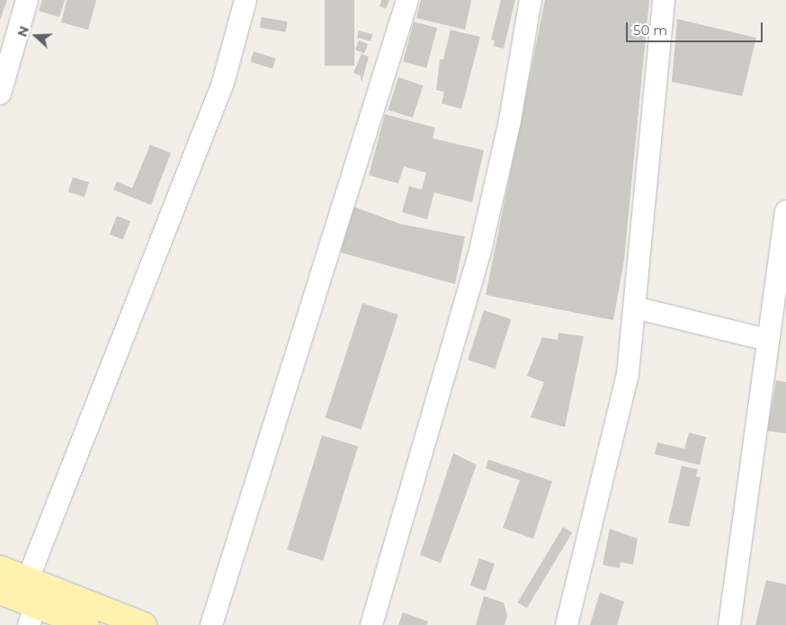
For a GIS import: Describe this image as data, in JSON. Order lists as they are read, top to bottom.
{
  "scale_bar": "50 m",
  "north": "left"
}
